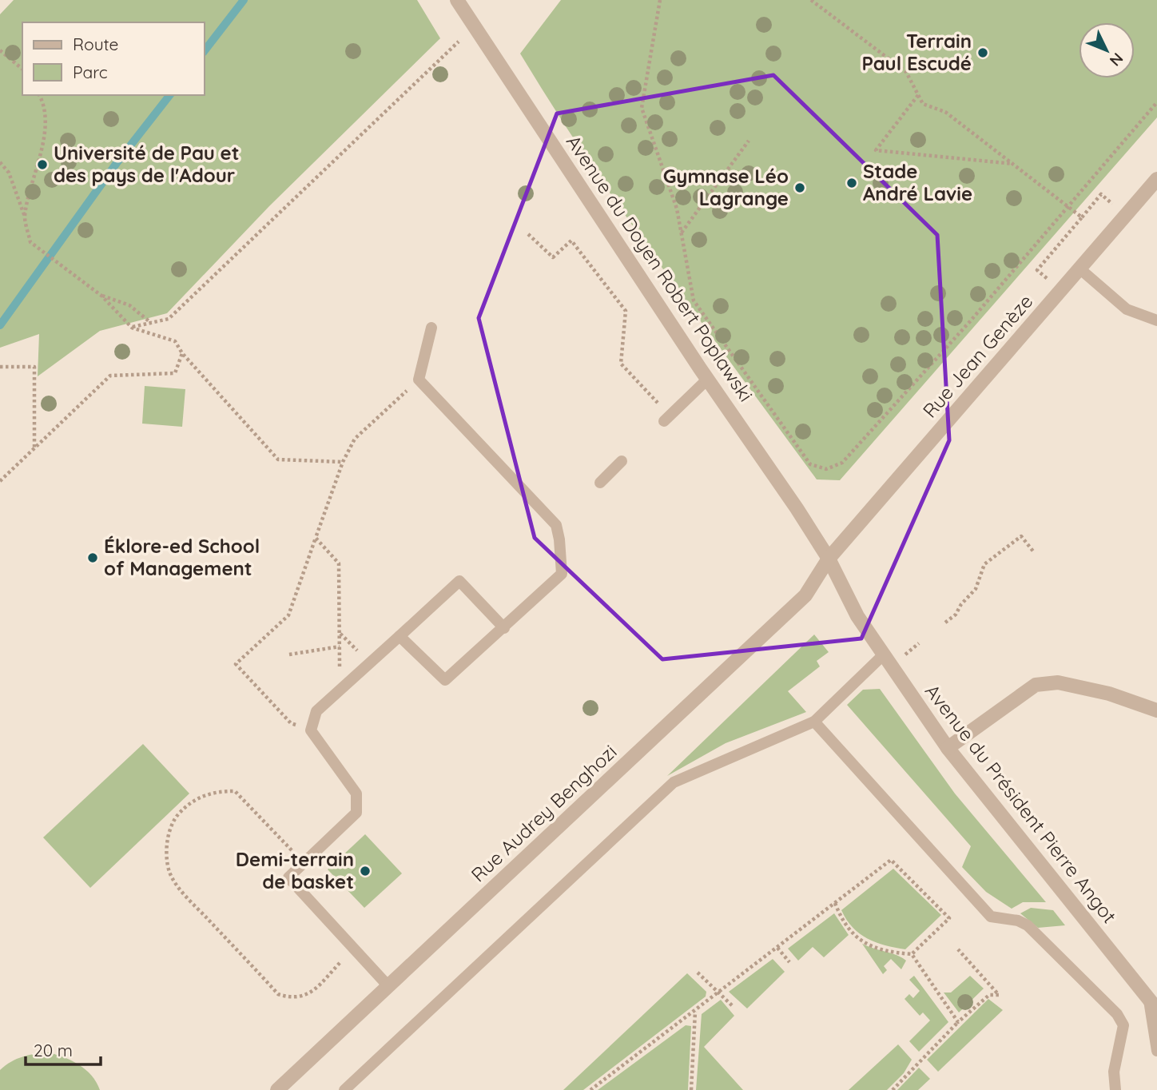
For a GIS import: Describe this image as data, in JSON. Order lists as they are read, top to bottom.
{
  "streets": {
    "street": [
      "Avenue du Doyen Robert Poplawski",
      "Rue Jean Genèze",
      "Avenue du Président Pierre Angot",
      "Rue Audrey Benghozi"
    ]
  },
  "crossings": [
    ["Avenue du Doyen Robert Poplawski", "Rue Jean Genèze"],
    ["Avenue du Doyen Robert Poplawski", "Avenue du Président Pierre Angot"],
    ["Avenue du Doyen Robert Poplawski", "Rue Audrey Benghozi"],
    ["Rue Jean Genèze", "Avenue du Président Pierre Angot"],
    ["Rue Jean Genèze", "Rue Audrey Benghozi"],
    ["Avenue du Président Pierre Angot", "Rue Audrey Benghozi"]
  ],
  "places": [
    "Terrain Paul Escudé",
    "Université de Pau et des pays de l'Adour",
    "Stade André Lavie",
    "Gymnase Léo Lagrange",
    "Éklore-ed School of Management",
    "Demi-terrain de basket"
  ],
  "legend": ["Route", "Parc"],
  "scale_bar": "20 m",
  "north": "bottom right"
}
